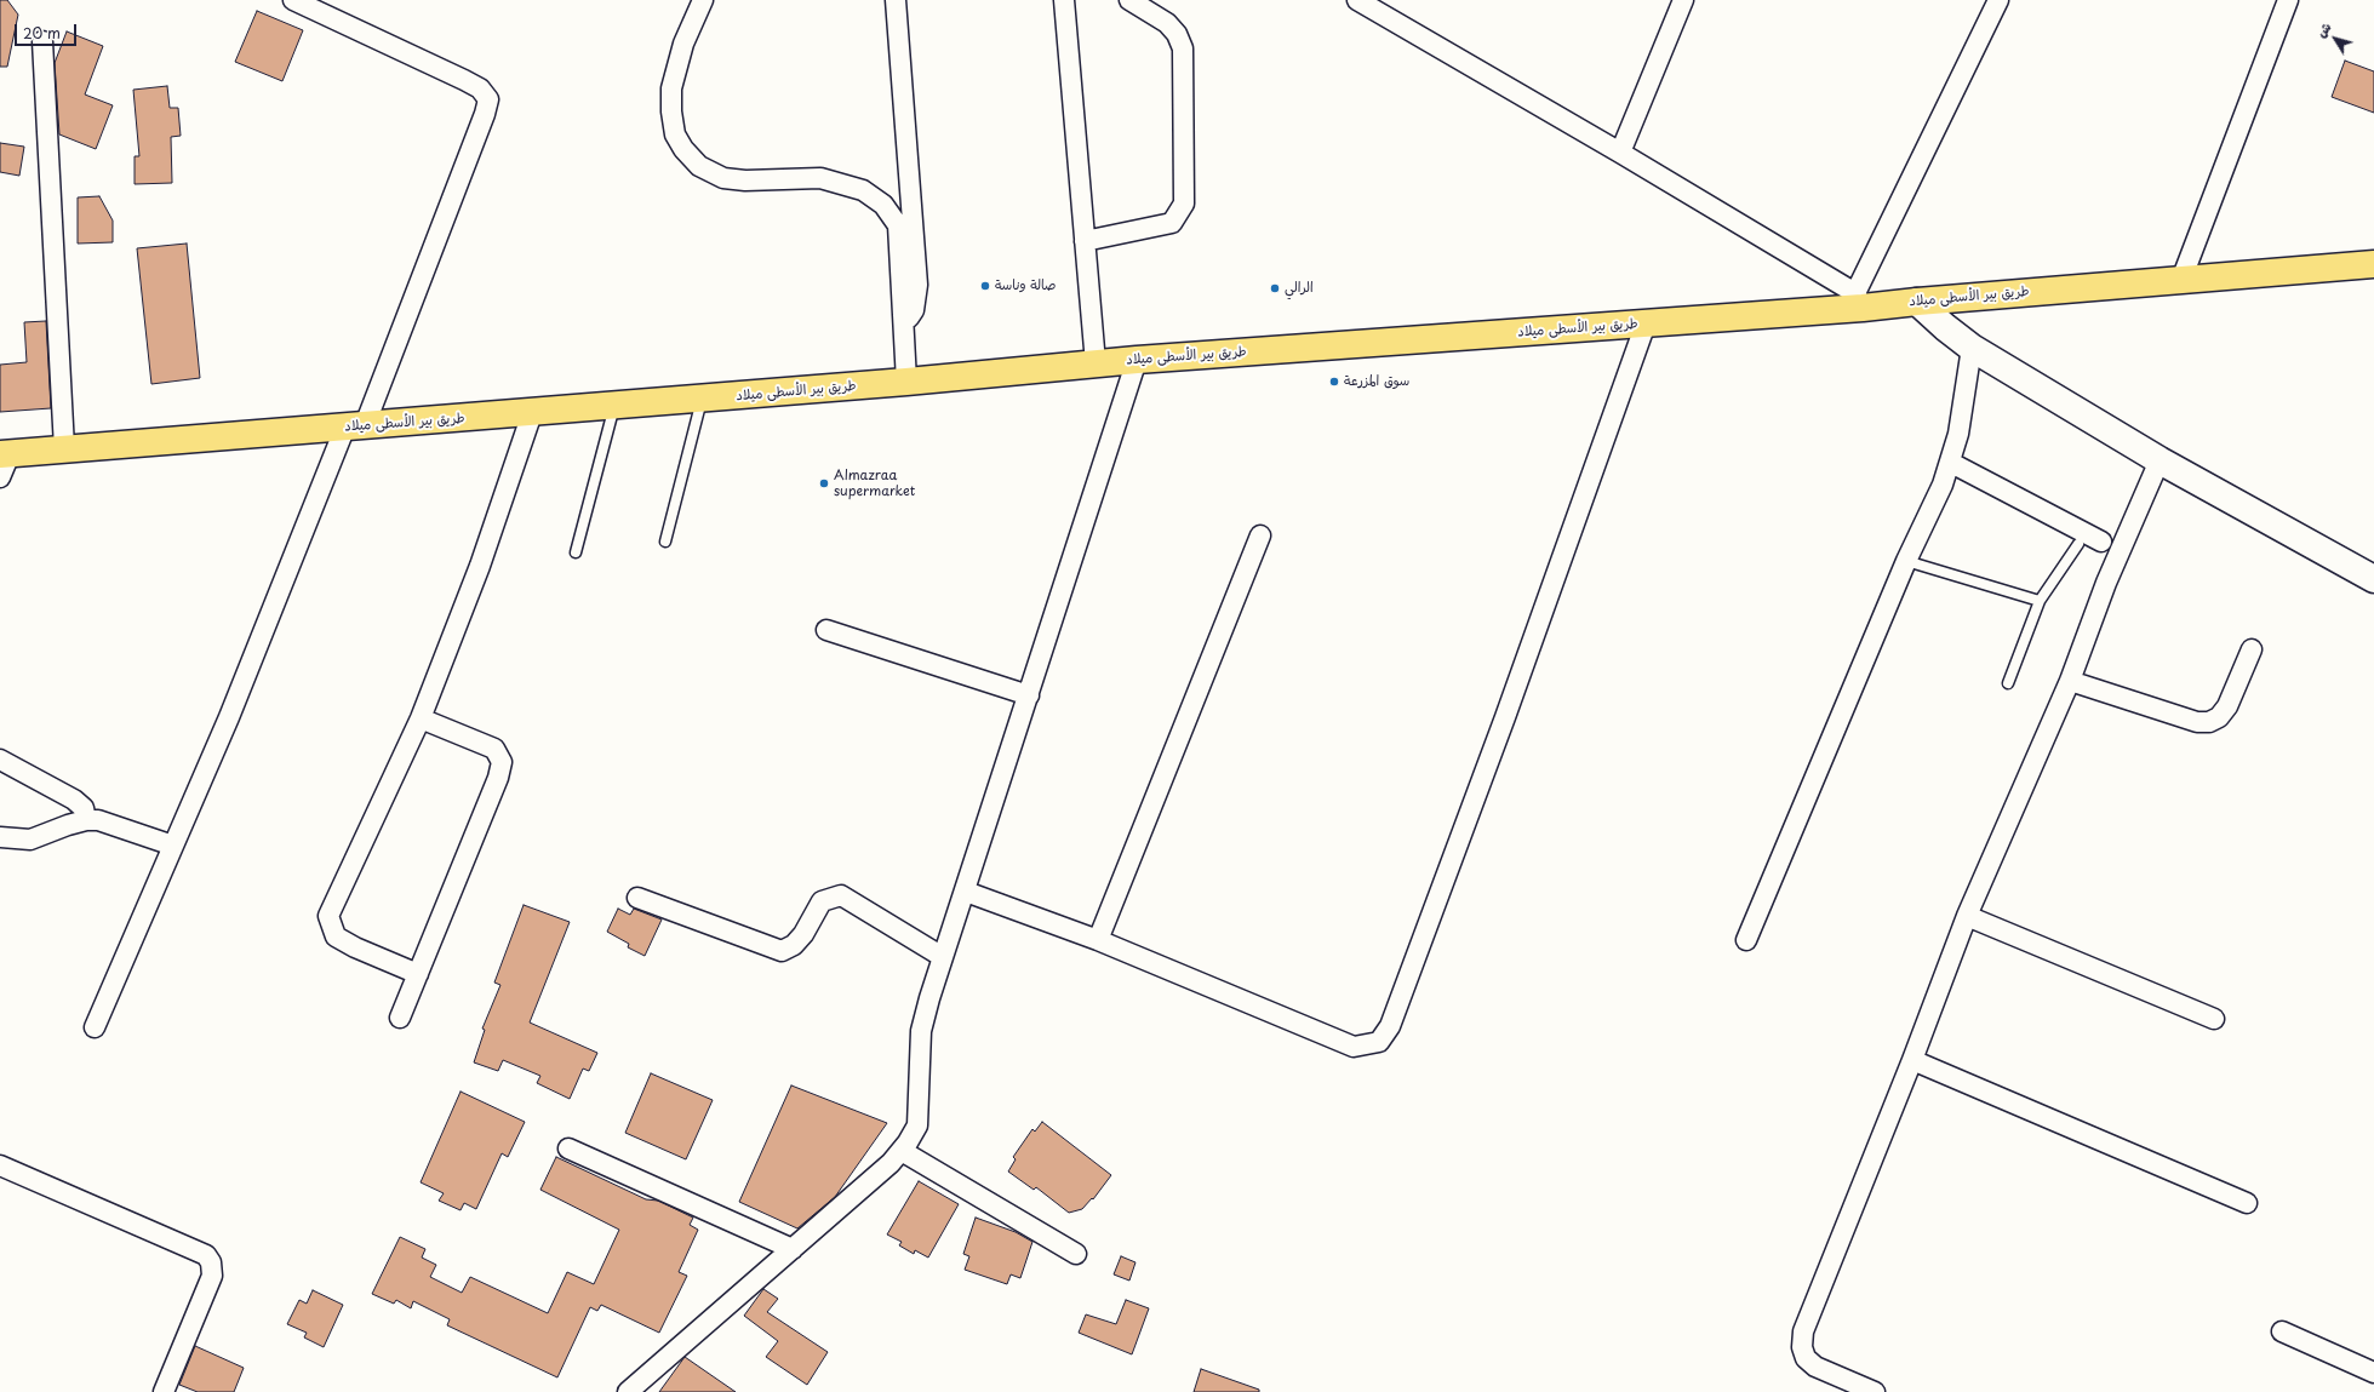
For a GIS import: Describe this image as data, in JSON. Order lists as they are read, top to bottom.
{
  "streets": {
    "main road": ["طريق بير الأسطى ميلاد"]
  },
  "places": [
    "صالة وناسة",
    "الرالي",
    "سوق المزرعة",
    "Almazraa supermarket"
  ],
  "scale_bar": "20 m",
  "north": "top left"
}
